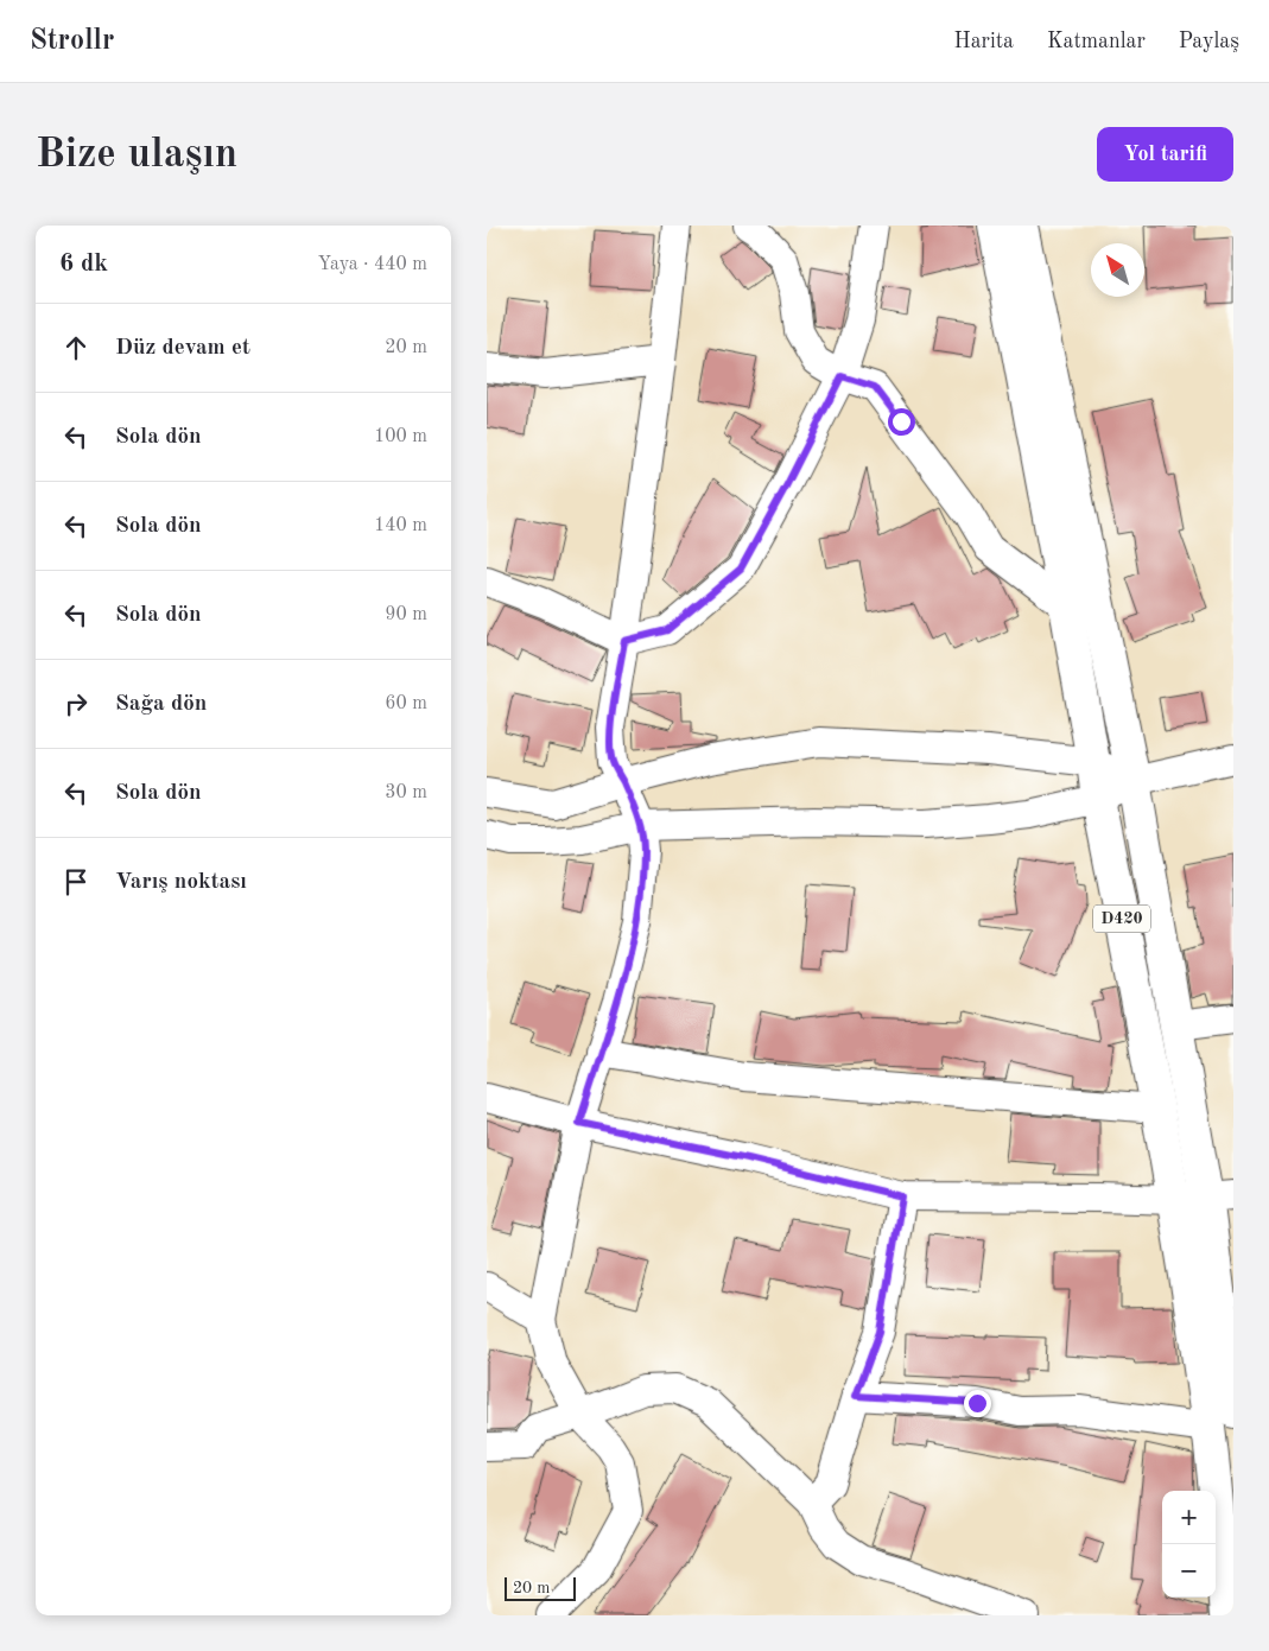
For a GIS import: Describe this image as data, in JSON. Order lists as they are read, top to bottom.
{
  "streets": {
    "highway": ["D420"]
  },
  "scale_bar": "20 m",
  "north": "top left",
  "page": {
    "header": "Strollr",
    "nav": ["Harita", "Katmanlar", "Paylaş"],
    "buttons": "Yol tarifi",
    "title": "Bize ulaşın",
    "heading": ["6 dk", "Yaya · 440 m"],
    "list": [
      ["Düz devam et", "20 m"],
      ["Sola dön", "100 m"],
      ["Sola dön", "140 m"],
      ["Sola dön", "90 m"],
      ["Sağa dön", "60 m"],
      ["Sola dön", "30 m"],
      "Varış noktası"
    ],
    "map_buttons": ["+", "−"],
    "scale": "20 m"
  }
}
